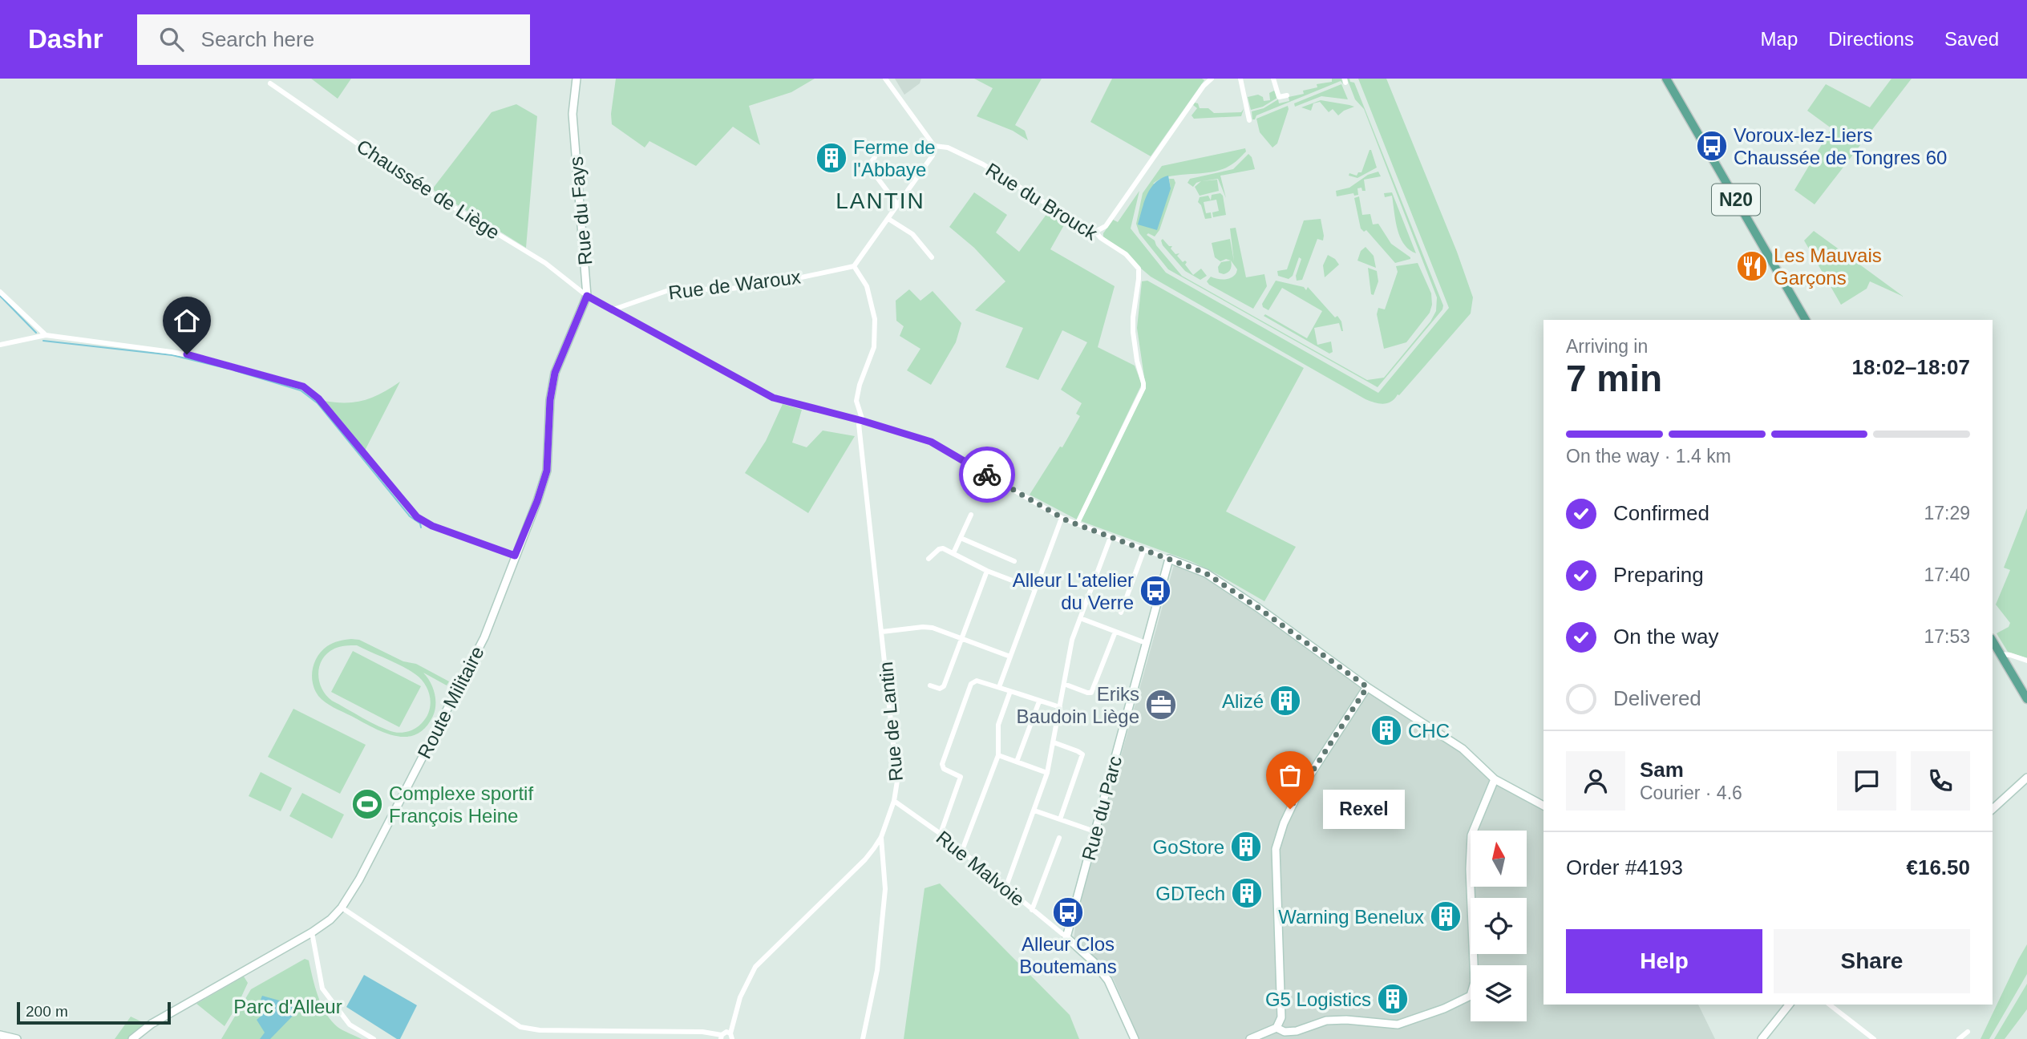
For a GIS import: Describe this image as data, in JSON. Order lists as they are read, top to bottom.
{
  "streets": {
    "main road": ["N20"],
    "street": [
      "Chaussée de Liège",
      "Rue du Brouck",
      "Rue du Fays",
      "Rue de Waroux",
      "Route Militaire",
      "Rue de Lantin",
      "Rue du Parc",
      "Rue Malvoie"
    ]
  },
  "crossings": [
    ["Chaussée de Liège", "Rue du Fays"],
    ["Rue du Fays", "Route Militaire"],
    ["Rue de Waroux", "Rue de Lantin"],
    ["Rue de Lantin", "Rue Malvoie"],
    ["Rue du Parc", "Rue Malvoie"]
  ],
  "districts": ["LANTIN"],
  "parks": ["Parc d'Alleur"],
  "places": {
    "bus stop": ["Voroux-lez-Liers Chaussée de Tongres 60", "Alleur L'atelier du Verre", "Alleur Clos Boutemans"],
    "building": [
      "Ferme de l'Abbaye",
      "Alizé",
      "CHC",
      "GoStore",
      "GDTech",
      "Warning Benelux",
      "G5 Logistics"
    ],
    "restaurant": ["Les Mauvais Garçons"],
    "office": ["Eriks Baudoin Liège"],
    "sports": ["Complexe sportif François Heine"],
    "other": ["Rexel"]
  },
  "scale_bar": "200 m",
  "north": "top",
  "page": {
    "header": "Dashr",
    "search": "Search here",
    "nav": ["Map", "Directions", "Saved"],
    "heading": ["7 min", "Arriving in", "18:02–18:07"],
    "panel": [
      "Sam",
      "Courier · 4.6",
      "Order #4193",
      "€16.50"
    ],
    "bar": "On the way · 1.4 km",
    "list": [
      ["Confirmed", "17:29"],
      ["Preparing", "17:40"],
      ["On the way", "17:53"],
      "Delivered"
    ],
    "bubble": "Rexel",
    "buttons": ["Help", "Share"],
    "scale": "200 m"
  }
}
